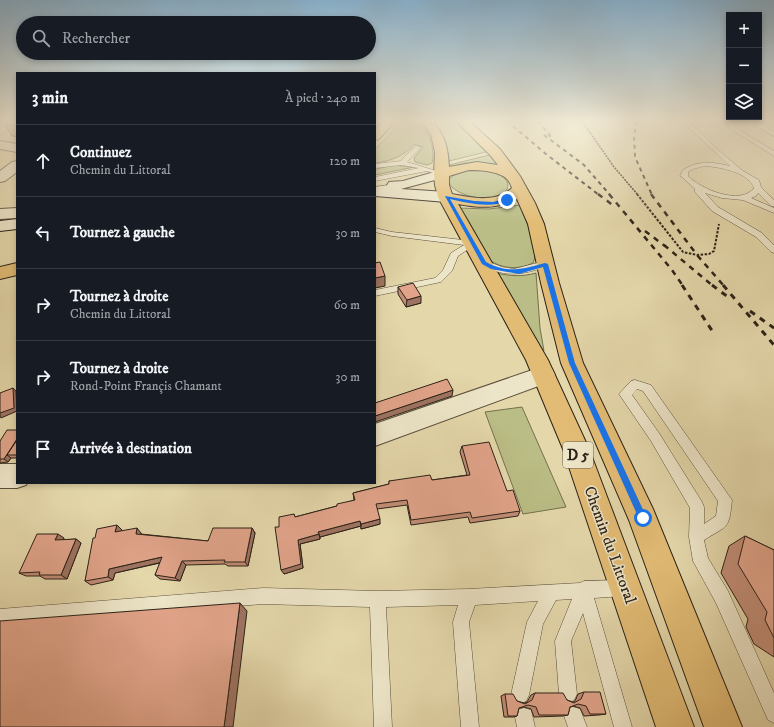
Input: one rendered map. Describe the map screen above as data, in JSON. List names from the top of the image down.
{
  "streets": {
    "main road": ["D 5", "Chemin du Littoral"]
  },
  "page": {
    "map_buttons": ["+", "−"],
    "search": "Rechercher",
    "heading": ["3 min", "À pied · 240 m"],
    "list": [
      ["Continuez", "Chemin du Littoral", "120 m"],
      ["Tournez à gauche", "30 m"],
      ["Tournez à droite", "Chemin du Littoral", "60 m"],
      ["Tournez à droite", "Rond-Point Françis Chamant", "30 m"],
      "Arrivée à destination"
    ]
  }
}
